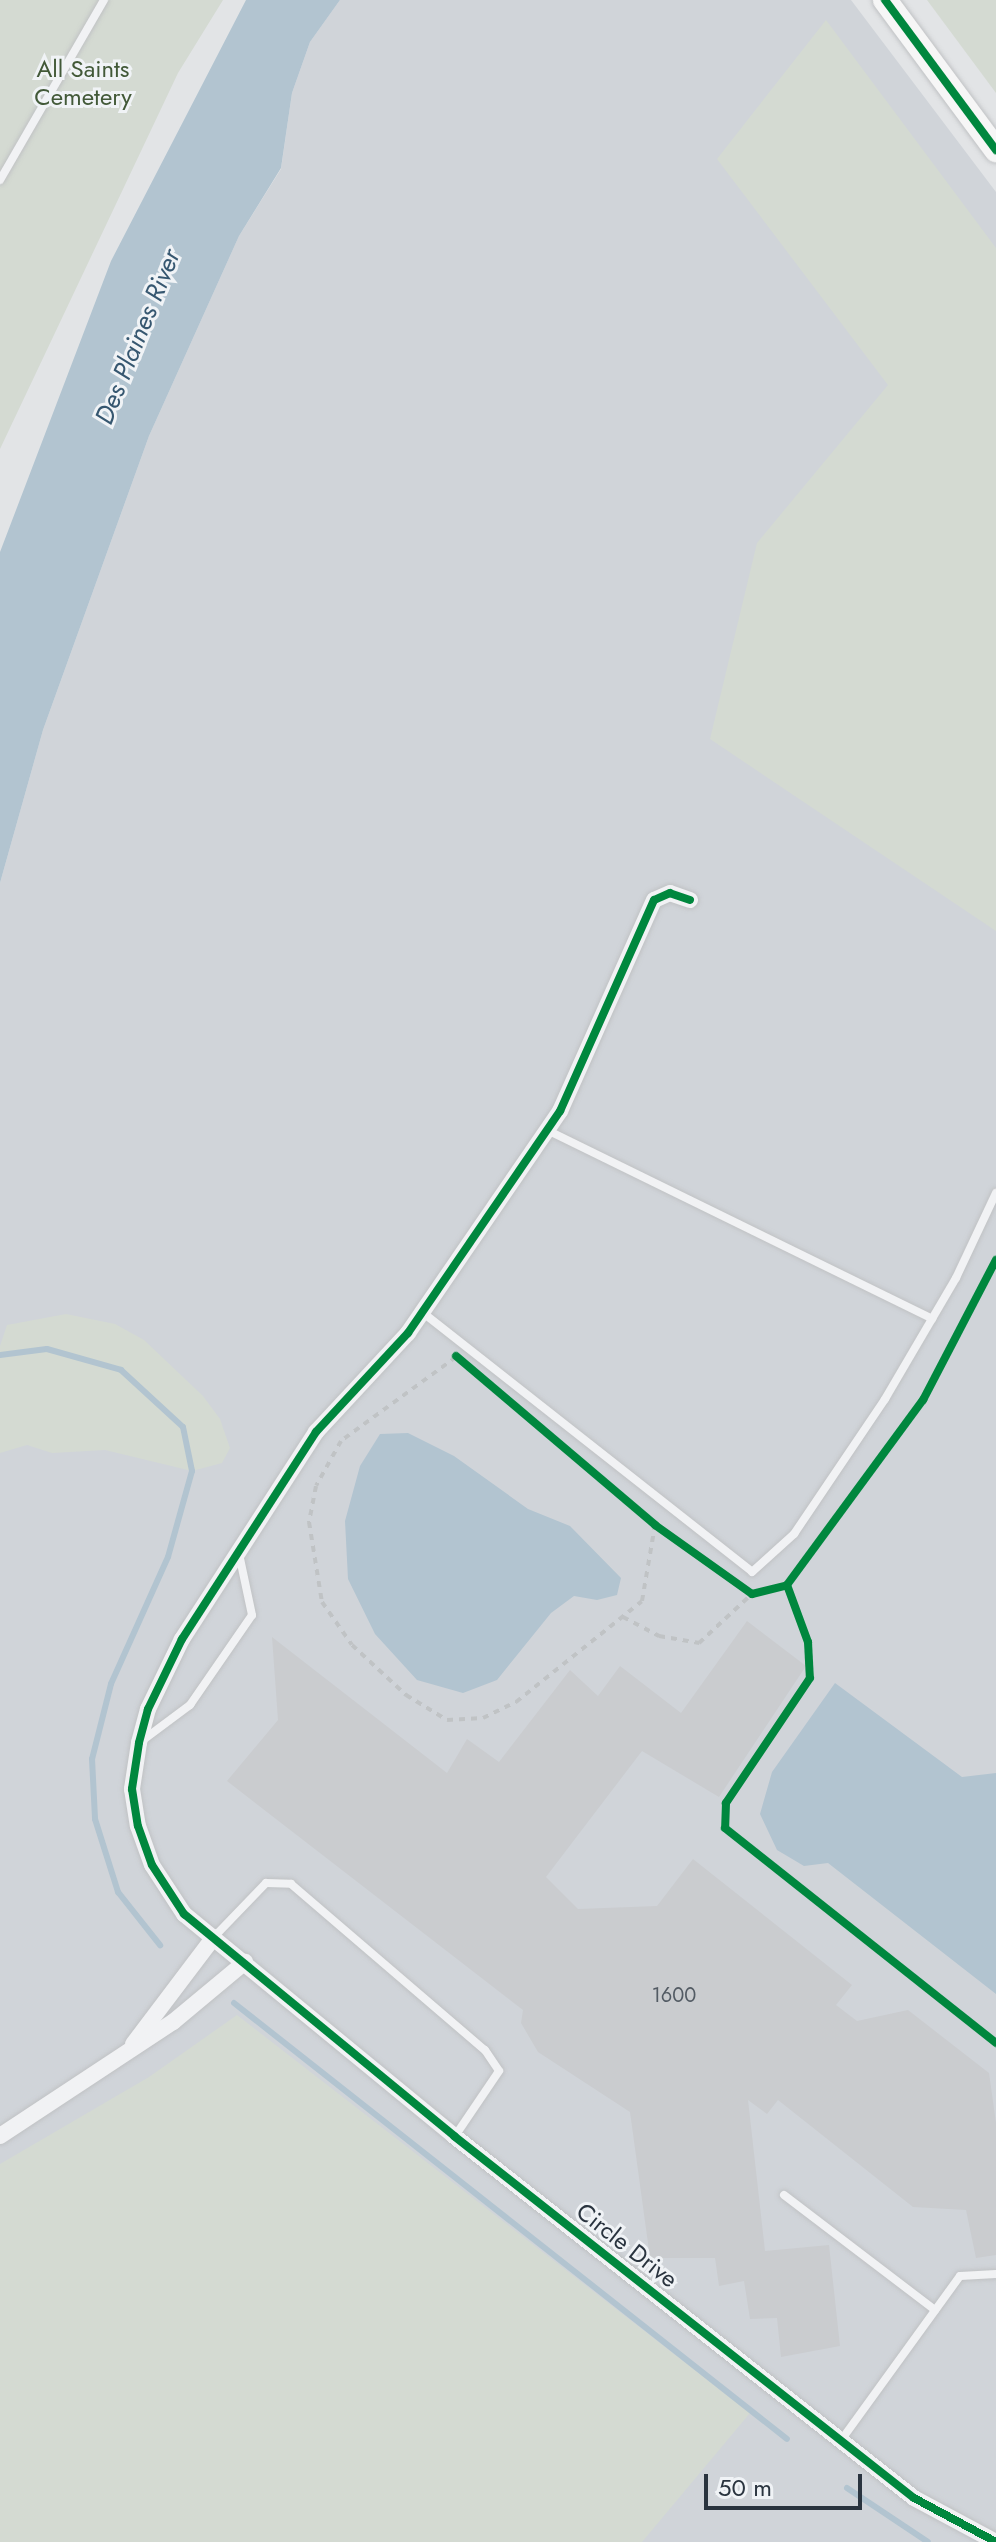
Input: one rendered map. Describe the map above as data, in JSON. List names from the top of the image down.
{
  "streets": {
    "street": ["Circle Drive"]
  },
  "water": ["Des Plaines River"],
  "parks": ["All Saints Cemetery"],
  "house_numbers": ["1600"],
  "scale_bar": "50 m"
}
